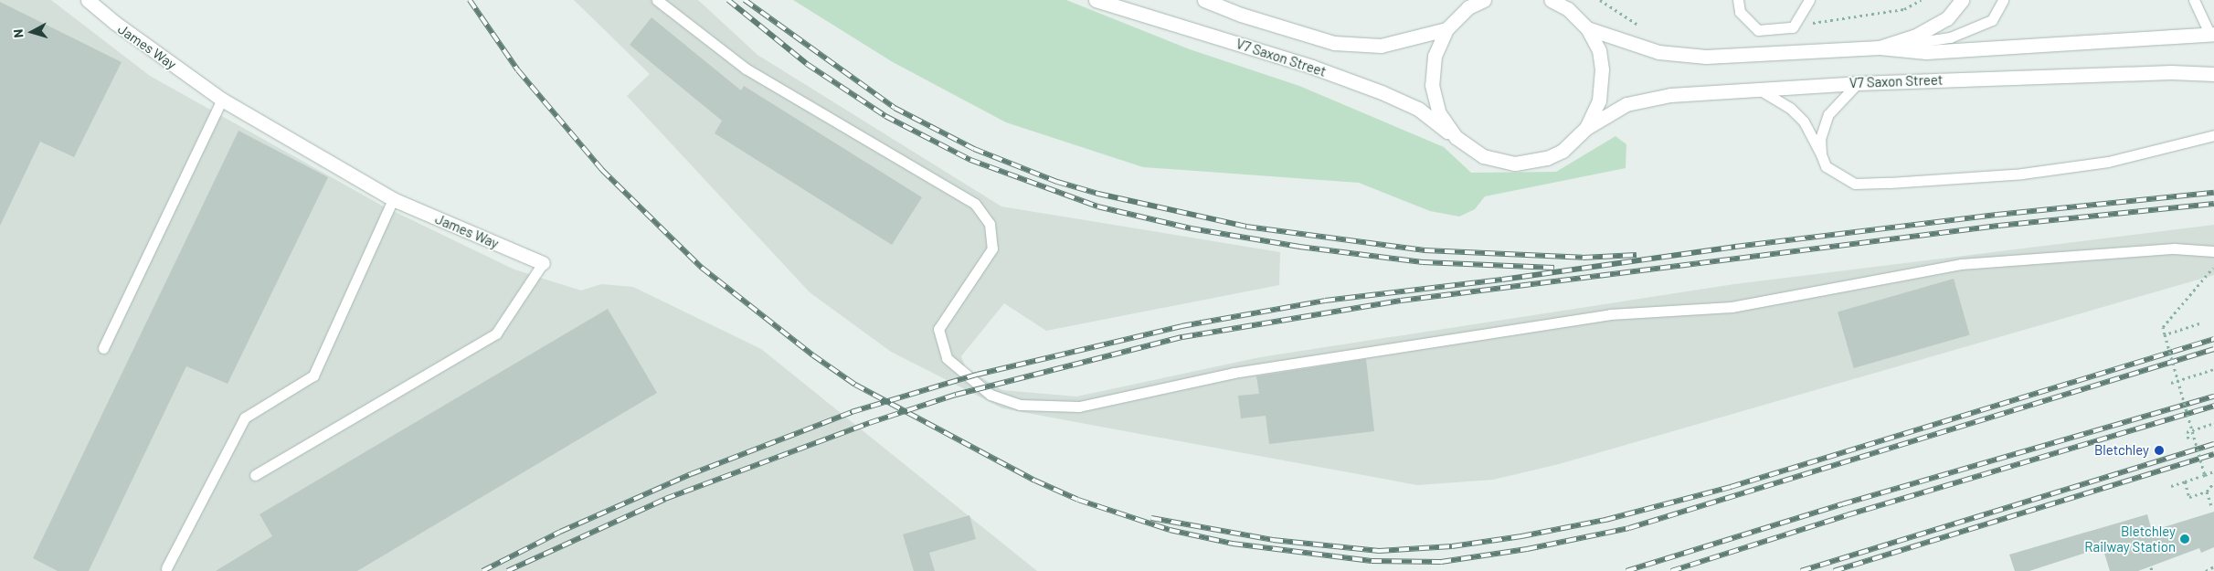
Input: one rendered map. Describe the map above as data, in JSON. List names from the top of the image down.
{
  "streets": {
    "main road": ["James Way", "V7 Saxon Street"]
  },
  "places": ["Bletchley", "Bletchley Railway Station"],
  "north": "left"
}
